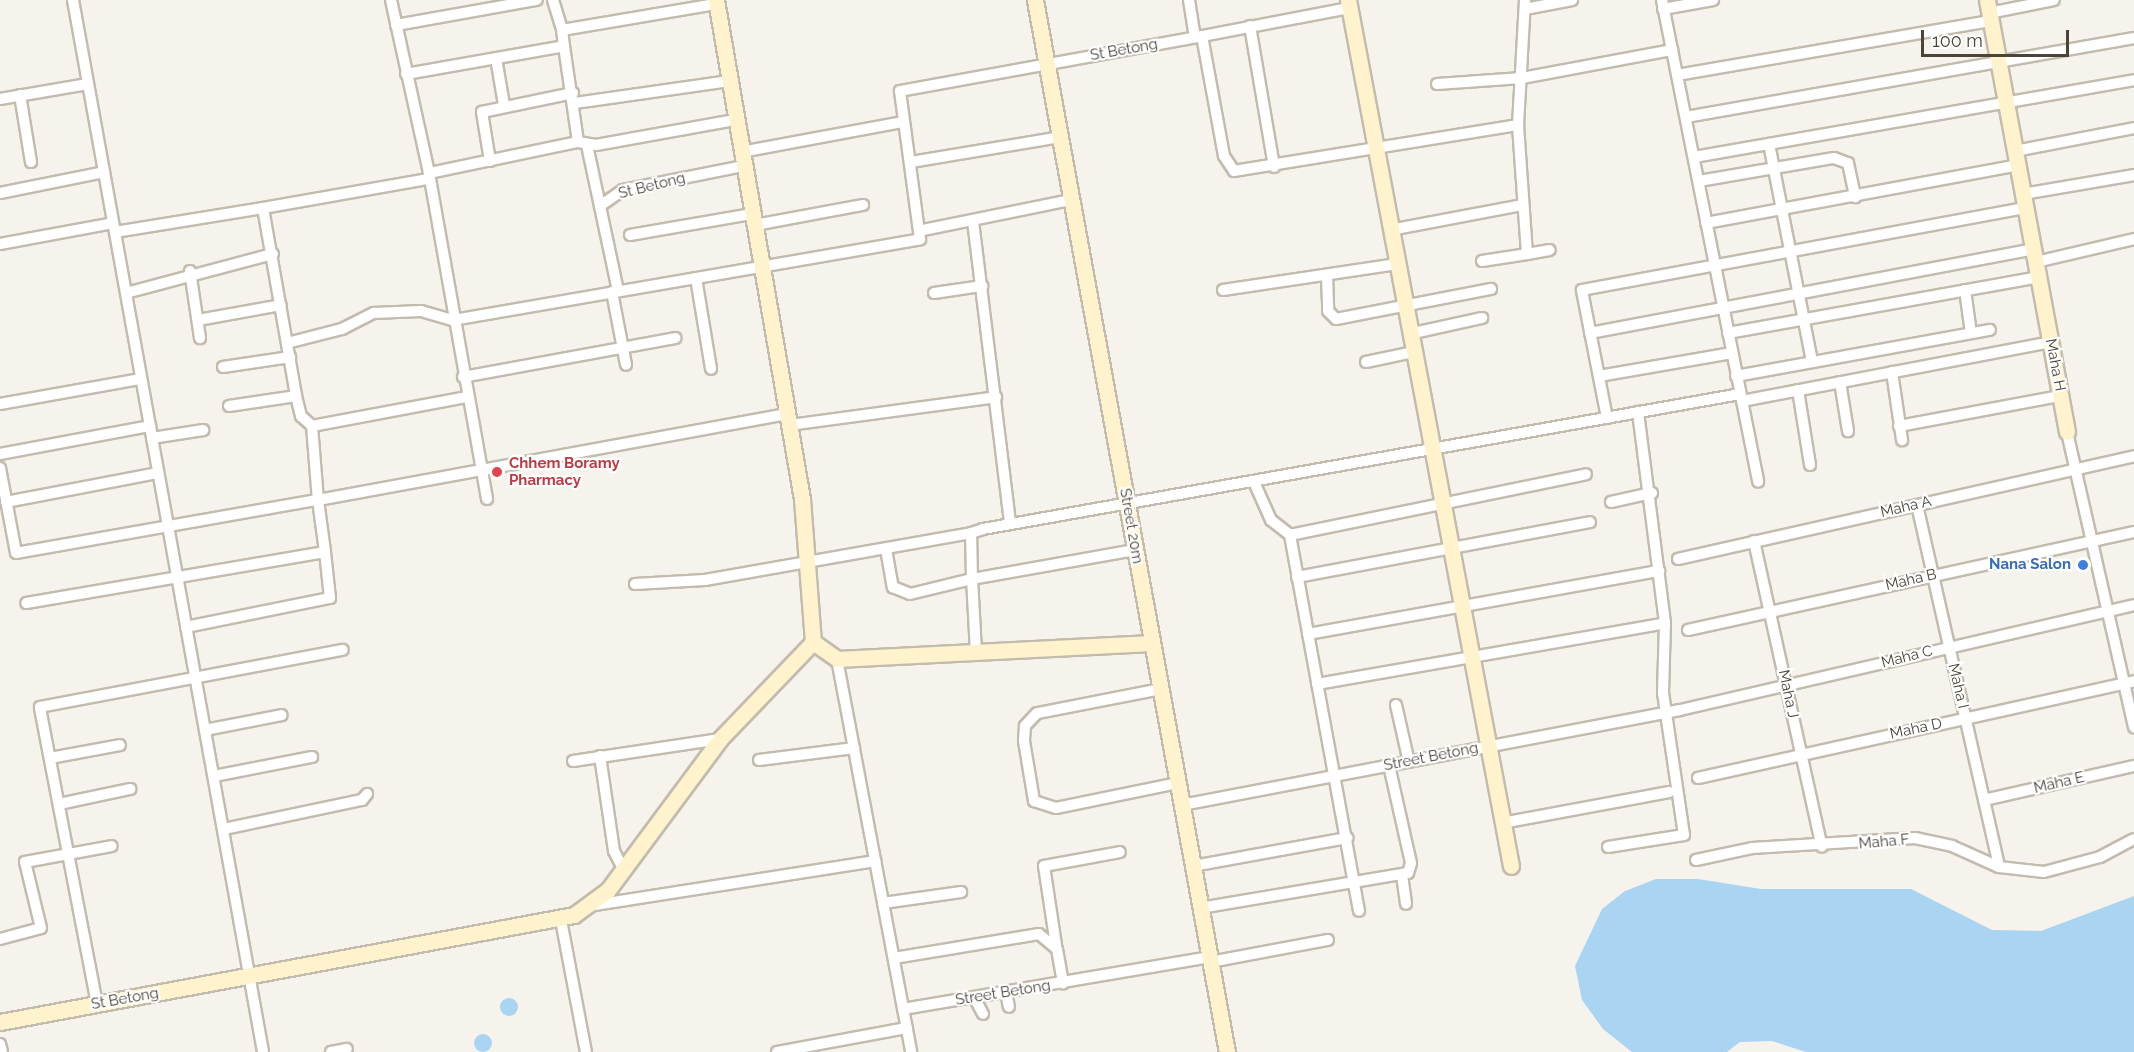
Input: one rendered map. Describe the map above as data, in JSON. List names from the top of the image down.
{
  "streets": {
    "street": [
      "St Betong",
      "Maha H",
      "Maha A",
      "Street 20m",
      "Maha B",
      "Maha C",
      "Maha I",
      "Maha J",
      "Maha D",
      "Street Betong",
      "Maha E",
      "Maha F"
    ]
  },
  "crossings": [
    ["St Betong", "Street 20m"],
    ["Maha H", "Maha A"],
    ["Maha H", "Maha B"],
    ["Maha H", "Maha C"],
    ["Maha H", "Maha D"],
    ["Maha A", "Maha I"],
    ["Maha A", "Maha J"],
    ["Street 20m", "Street Betong"],
    ["Maha B", "Maha I"],
    ["Maha B", "Maha J"],
    ["Maha C", "Maha I"],
    ["Maha C", "Maha J"],
    ["Maha C", "Street Betong"],
    ["Maha I", "Maha D"],
    ["Maha I", "Maha E"],
    ["Maha I", "Maha F"],
    ["Maha J", "Maha D"],
    ["Maha J", "Maha F"]
  ],
  "places": ["Chhem Boramy Pharmacy", "Nana Salon"],
  "scale_bar": "100 m"
}
